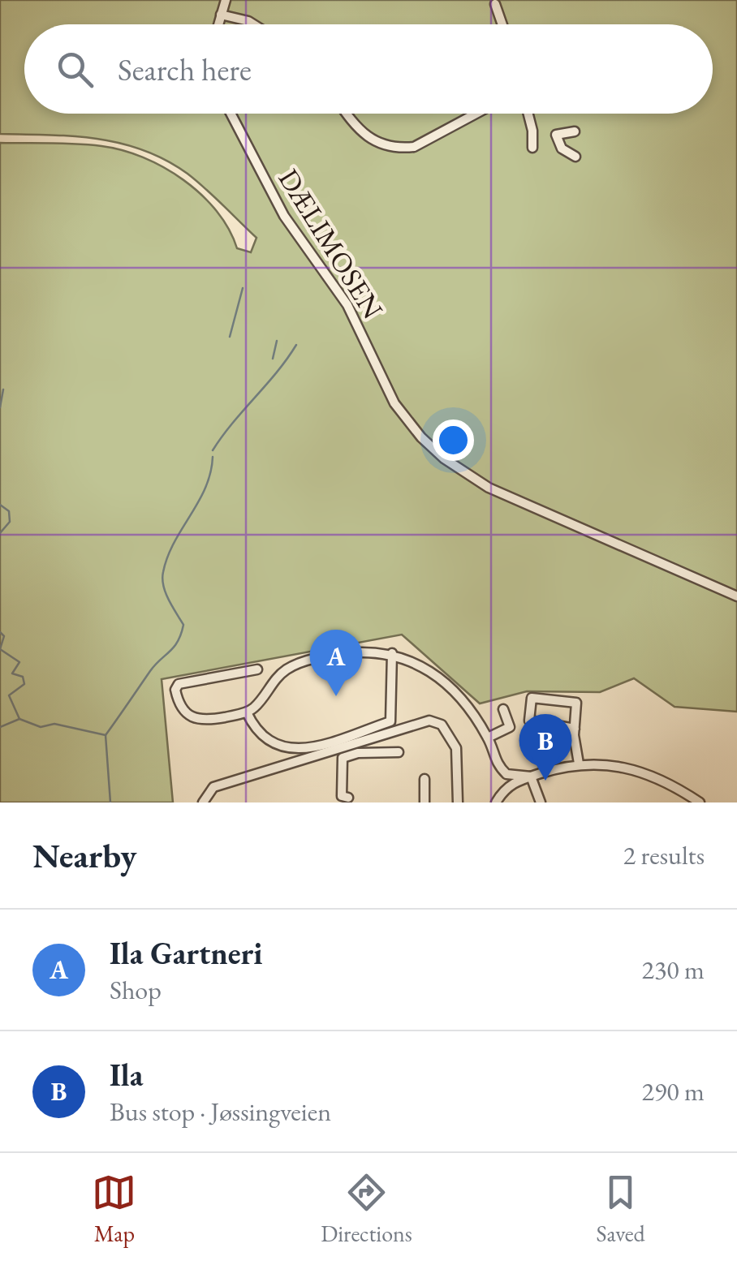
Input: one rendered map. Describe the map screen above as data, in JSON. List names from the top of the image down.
{
  "streets": {
    "street": ["DÆLIMOSEN"]
  },
  "page": {
    "search": "Search here",
    "pins": ["A", "B"],
    "heading": ["Nearby", "2 results"],
    "list": [
      {
        "mark": "A",
        "name": "Ila Gartneri",
        "note": "Shop",
        "value": "230 m"
      },
      {
        "mark": "B",
        "name": "Ila",
        "note": "Bus stop · Jøssingveien",
        "value": "290 m"
      }
    ],
    "nav": ["Map", "Directions", "Saved"]
  }
}
